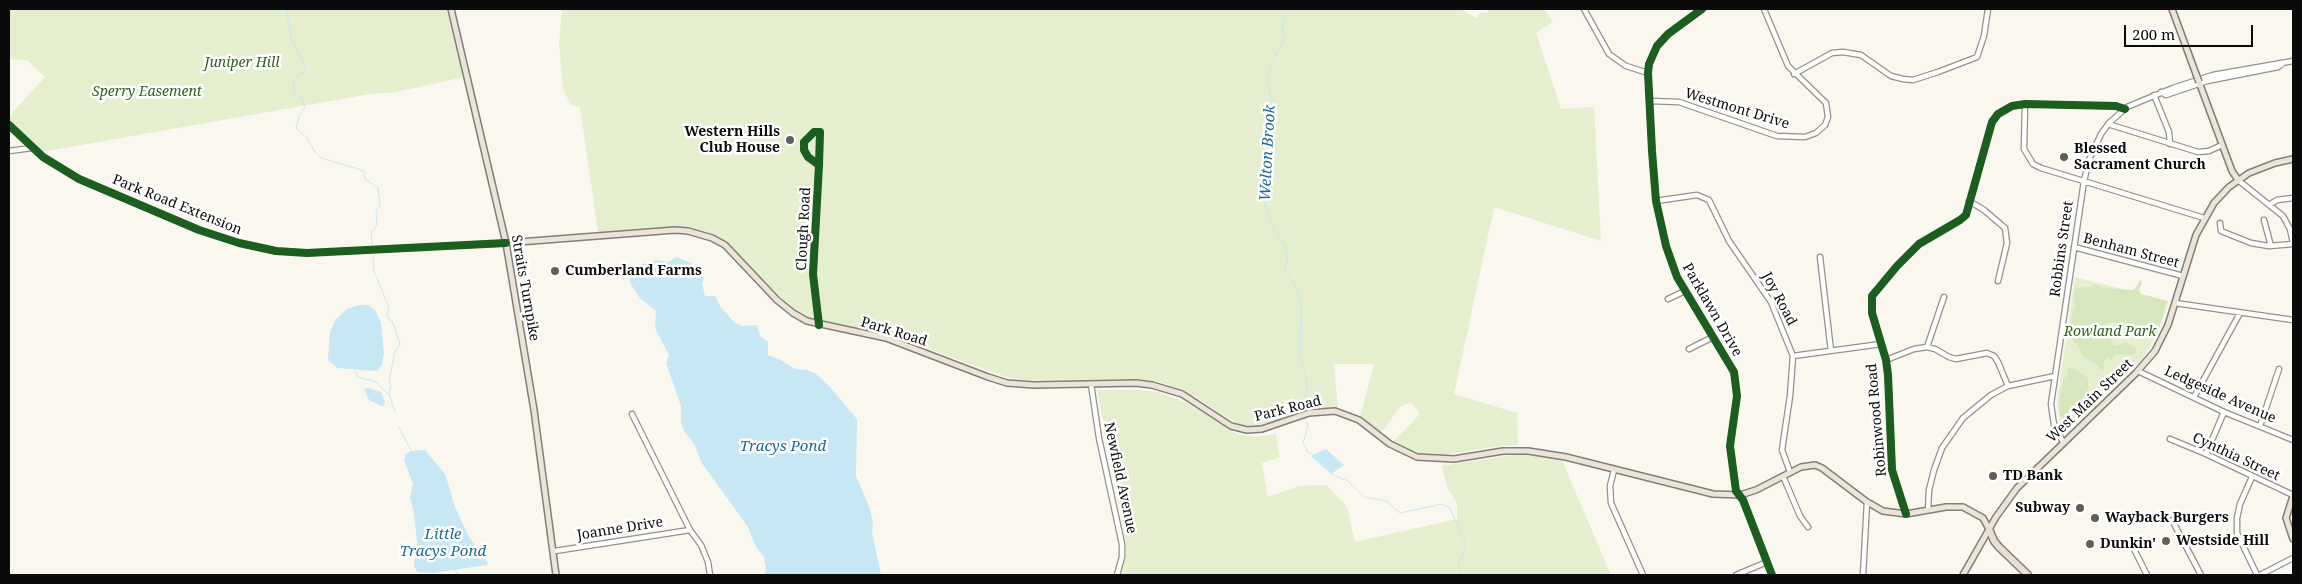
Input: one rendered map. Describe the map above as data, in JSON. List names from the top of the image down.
{
  "streets": {
    "main road": ["Straits Turnpike", "Park Road", "West Main Street"],
    "street": [
      "Westmont Drive",
      "Park Road Extension",
      "Clough Road",
      "Robbins Street",
      "Benham Street",
      "Joy Road",
      "Parklawn Drive",
      "Ledgeside Avenue",
      "Robinwood Road",
      "Cynthia Street",
      "Newfield Avenue",
      "Joanne Drive"
    ]
  },
  "crossings": [
    ["Westmont Drive", "Parklawn Drive"],
    ["Park Road Extension", "Straits Turnpike"],
    ["Park Road Extension", "Park Road"],
    ["Clough Road", "Park Road"],
    ["Robbins Street", "Benham Street"],
    ["Robbins Street", "West Main Street"],
    ["Robbins Street", "Robinwood Road"],
    ["Benham Street", "West Main Street"],
    ["Straits Turnpike", "Park Road"],
    ["Straits Turnpike", "Joanne Drive"],
    ["Joy Road", "Parklawn Drive"],
    ["Joy Road", "Park Road"],
    ["Parklawn Drive", "Park Road"],
    ["Park Road", "West Main Street"],
    ["Park Road", "Robinwood Road"],
    ["Park Road", "Newfield Avenue"],
    ["Ledgeside Avenue", "West Main Street"]
  ],
  "water": ["Welton Brook", "Tracys Pond", "Little Tracys Pond"],
  "parks": ["Juniper Hill", "Sperry Easement", "Rowland Park"],
  "places": [
    "Western Hills Club House",
    "Blessed Sacrament Church",
    "Cumberland Farms",
    "TD Bank",
    "Subway",
    "Wayback Burgers",
    "Westside Hill",
    "Dunkin'"
  ],
  "scale_bar": "200 m"
}
